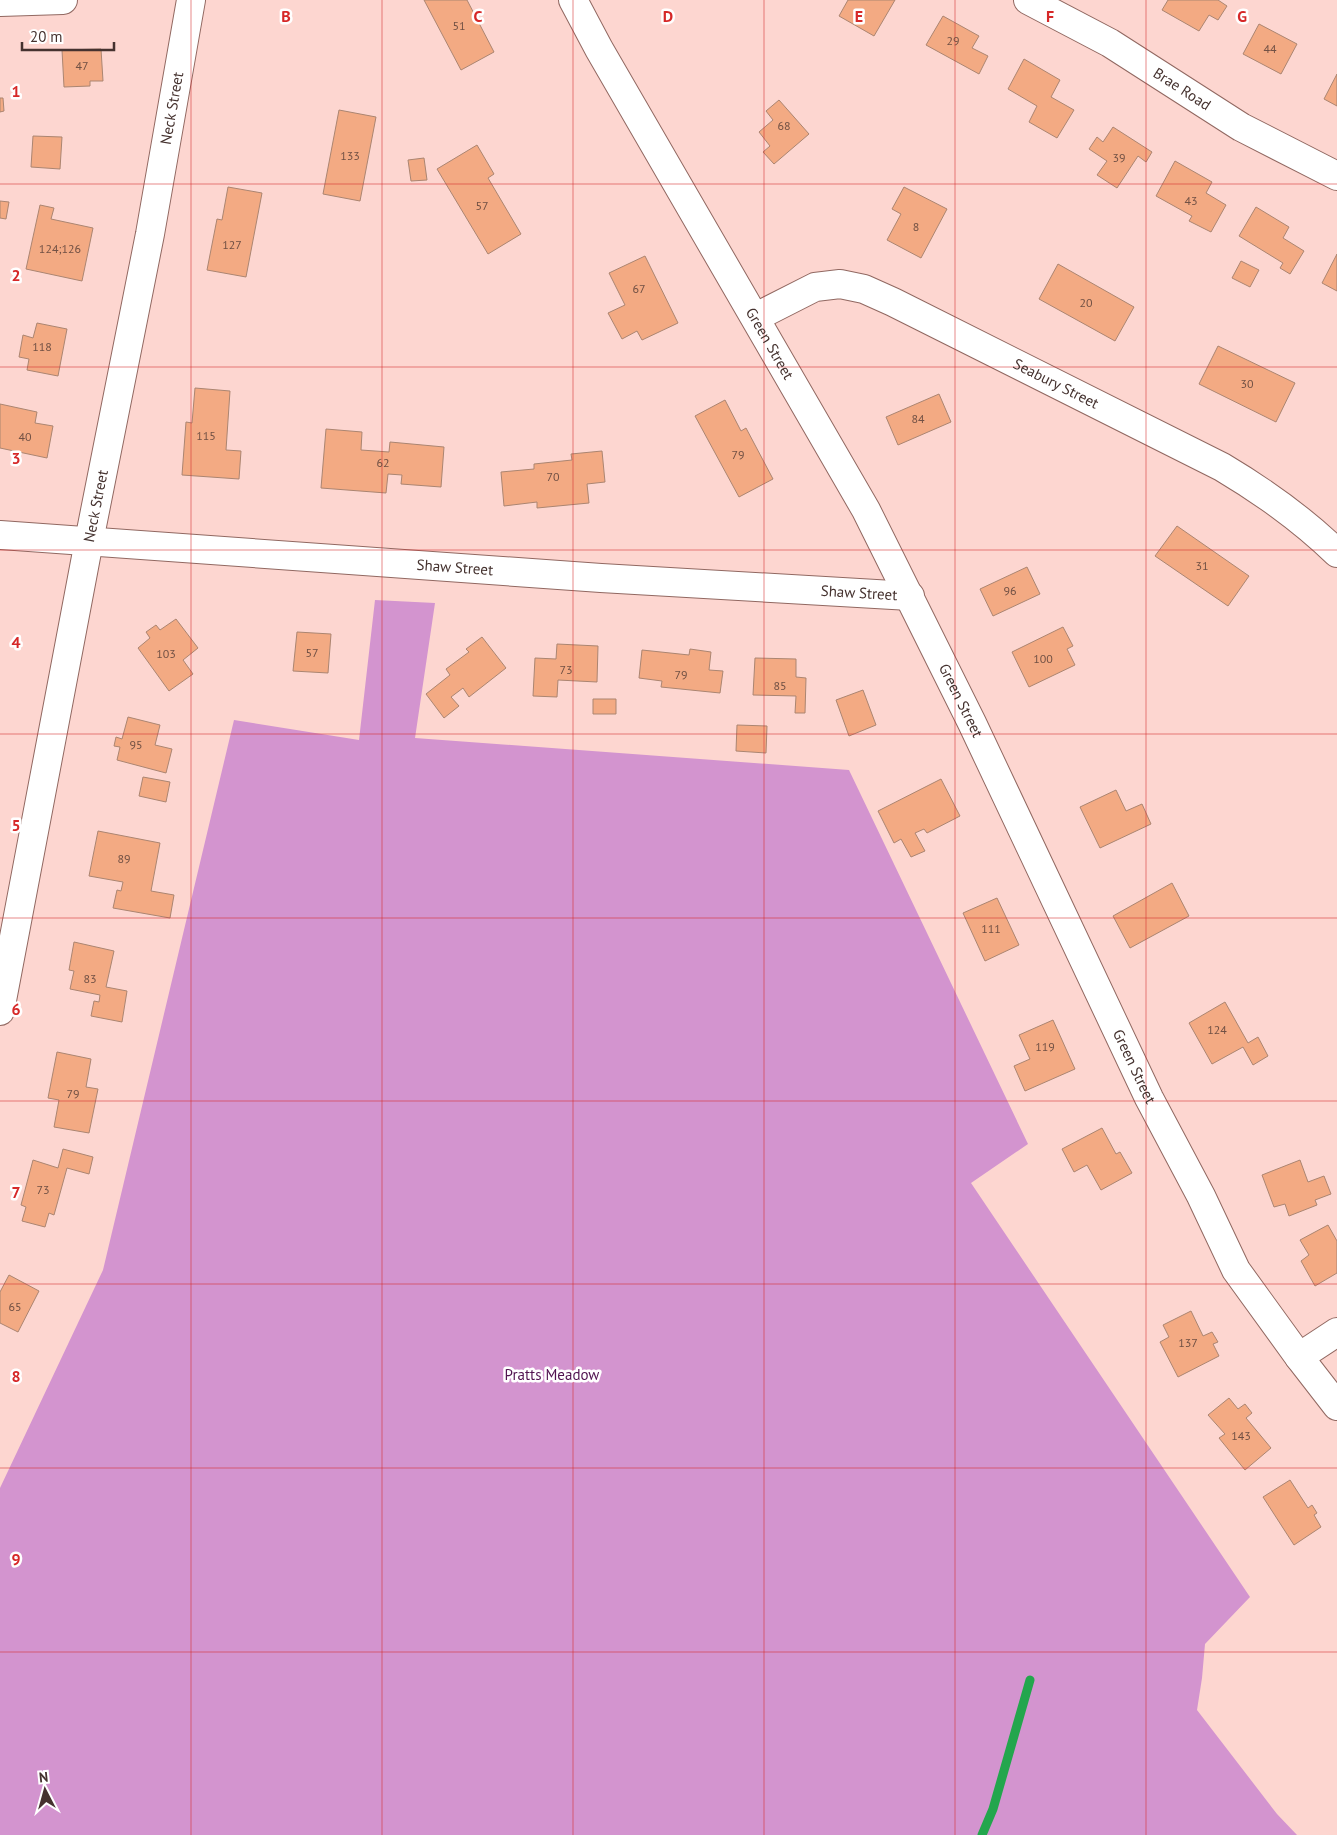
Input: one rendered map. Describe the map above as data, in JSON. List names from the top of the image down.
{
  "streets": {
    "street": [
      "Brae Road",
      "Neck Street",
      "Green Street",
      "Seabury Street",
      "Shaw Street"
    ]
  },
  "crossings": [
    ["Neck Street", "Shaw Street"],
    ["Green Street", "Seabury Street"],
    ["Green Street", "Shaw Street"]
  ],
  "parks": ["Pratts Meadow"],
  "house_numbers": [
    "51",
    "29",
    "44",
    "47",
    "68",
    "133",
    "39",
    "43",
    "57",
    "8",
    "127",
    "124;126",
    "67",
    "20",
    "118",
    "30",
    "84",
    "115",
    "40",
    "79",
    "62",
    "70",
    "31",
    "96",
    "57",
    "103",
    "100",
    "73",
    "79",
    "85",
    "95",
    "89",
    "111",
    "83",
    "124",
    "119",
    "79",
    "73",
    "65",
    "137",
    "143"
  ],
  "scale_bar": "20 m",
  "north": "top",
  "grid": {
    "columns": [
      "B",
      "C",
      "D",
      "E",
      "F",
      "G"
    ],
    "rows": [
      "1",
      "2",
      "3",
      "4",
      "5",
      "6",
      "7",
      "8",
      "9"
    ]
  }
}
